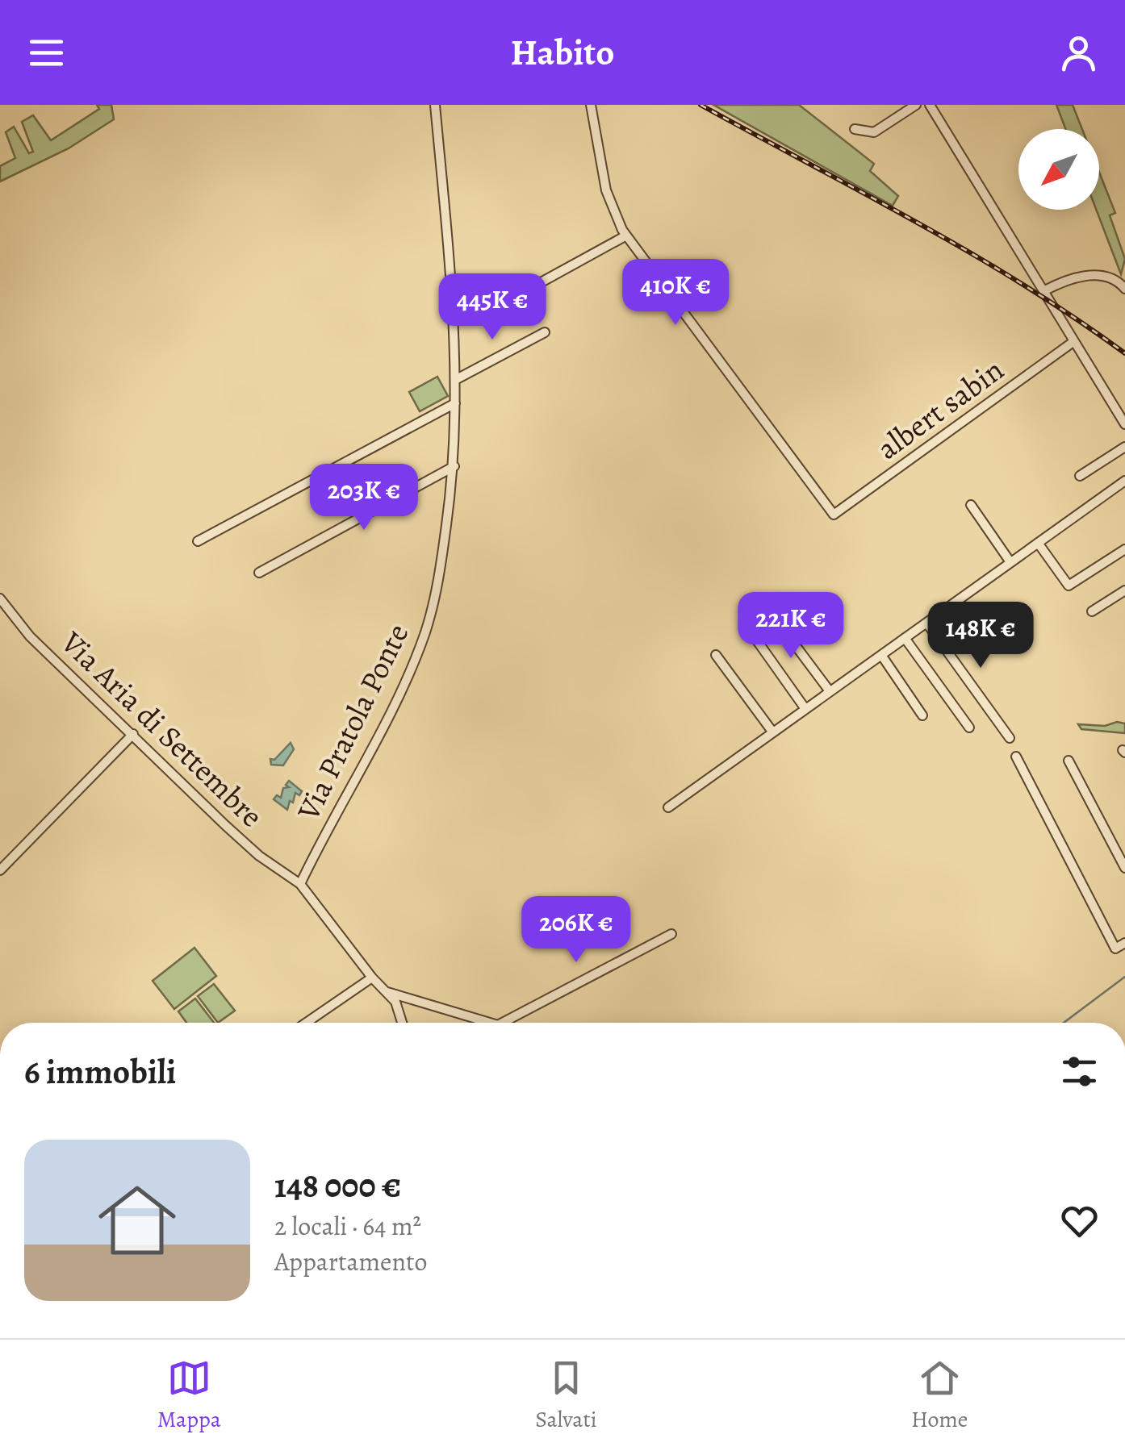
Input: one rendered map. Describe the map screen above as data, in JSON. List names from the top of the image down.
{
  "streets": {
    "street": ["albert sabin", "Via Pratola Ponte", "Via Aria di Settembre"]
  },
  "crossings": [
    ["Via Pratola Ponte", "Via Aria di Settembre"]
  ],
  "north": "bottom left",
  "page": {
    "header": "Habito",
    "price": [
      "410K €",
      "445K €",
      "203K €",
      "221K €",
      "148K €",
      "206K €"
    ],
    "heading": "6 immobili",
    "list": [
      {
        "name": "148 000 €",
        "note": "2 locali · 64 m² · Appartamento"
      }
    ],
    "tabs": ["Mappa", "Salvati", "Home"]
  }
}
